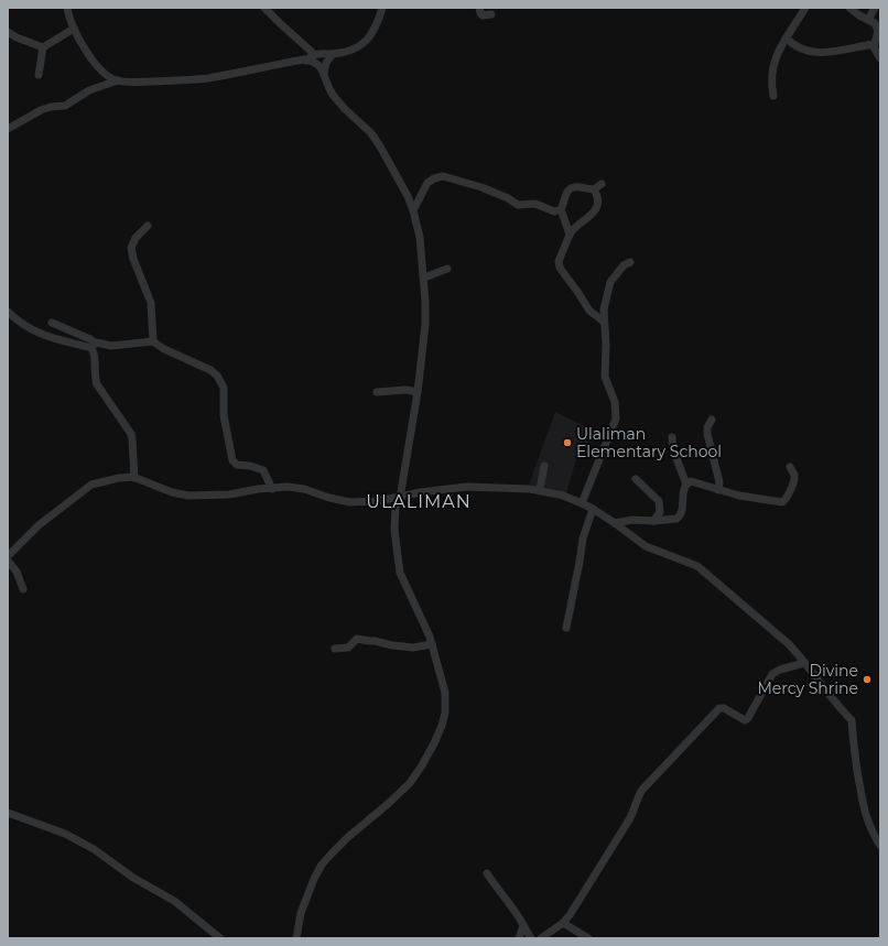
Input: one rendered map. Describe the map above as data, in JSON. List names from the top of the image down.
{
  "districts": ["ULALIMAN"],
  "places": ["Ulaliman Elementary School", "Divine Mercy Shrine"]
}
